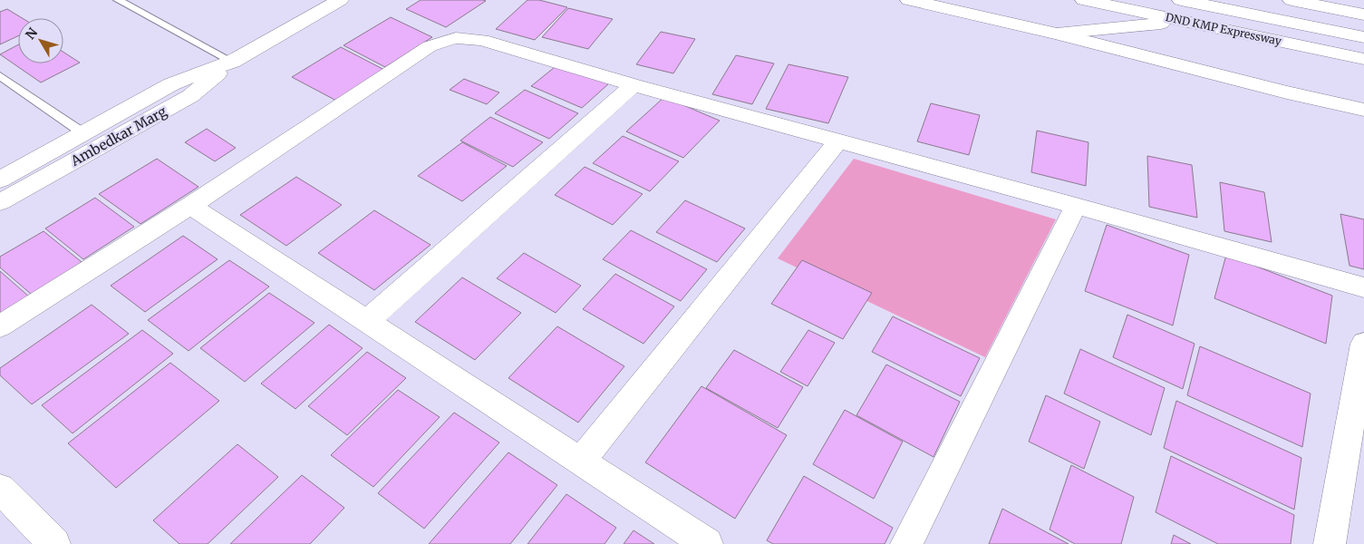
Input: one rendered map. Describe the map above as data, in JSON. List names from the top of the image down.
{
  "streets": {
    "main road": ["DND KMP Expressway", "Ambedkar Marg"]
  },
  "north": "top left"
}
